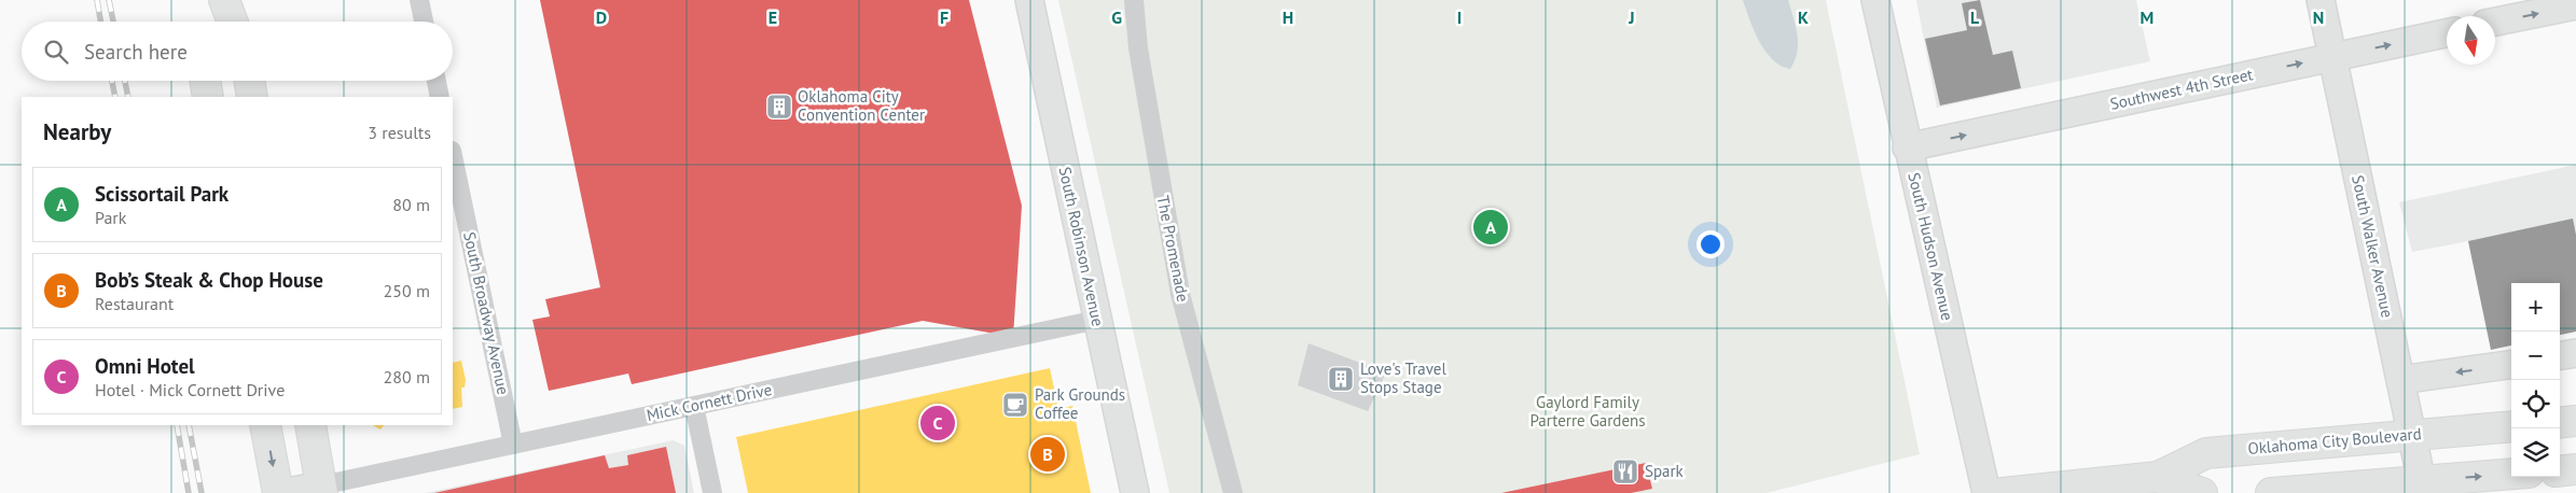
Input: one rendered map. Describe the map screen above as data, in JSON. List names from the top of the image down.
{
  "streets": {
    "main road": [
      "Southwest 4th Street",
      "South Robinson Avenue",
      "South Hudson Avenue",
      "South Walker Avenue",
      "Oklahoma City Boulevard"
    ],
    "street": ["The Promenade", "South Broadway Avenue", "Mick Cornett Drive"]
  },
  "crossings": [
    ["Southwest 4th Street", "South Hudson Avenue"],
    ["Southwest 4th Street", "South Walker Avenue"],
    ["South Robinson Avenue", "Mick Cornett Drive"],
    ["South Walker Avenue", "Oklahoma City Boulevard"],
    ["South Broadway Avenue", "Mick Cornett Drive"]
  ],
  "one_way": ["Southwest 4th Street"],
  "parks": ["Gaylord Family Parterre Gardens"],
  "places": {
    "building": ["Oklahoma City Convention Center", "Love's Travel Stops Stage"],
    "cafe": ["Park Grounds Coffee"],
    "restaurant": ["Spark"]
  },
  "north": "bottom",
  "page": {
    "search": "Search here",
    "heading": ["Nearby", "3 results"],
    "list": [
      {
        "mark": "A",
        "name": "Scissortail Park",
        "note": "Park",
        "value": "80 m"
      },
      {
        "mark": "B",
        "name": "Bob’s Steak & Chop House",
        "note": "Restaurant",
        "value": "250 m"
      },
      {
        "mark": "C",
        "name": "Omni Hotel",
        "note": "Hotel · Mick Cornett Drive",
        "value": "280 m"
      }
    ],
    "pins": ["A", "C", "B"],
    "map_buttons": ["+", "−"]
  },
  "grid": {
    "columns": [
      "D",
      "E",
      "F",
      "G",
      "H",
      "I",
      "J",
      "K",
      "L",
      "M",
      "N"
    ]
  }
}
